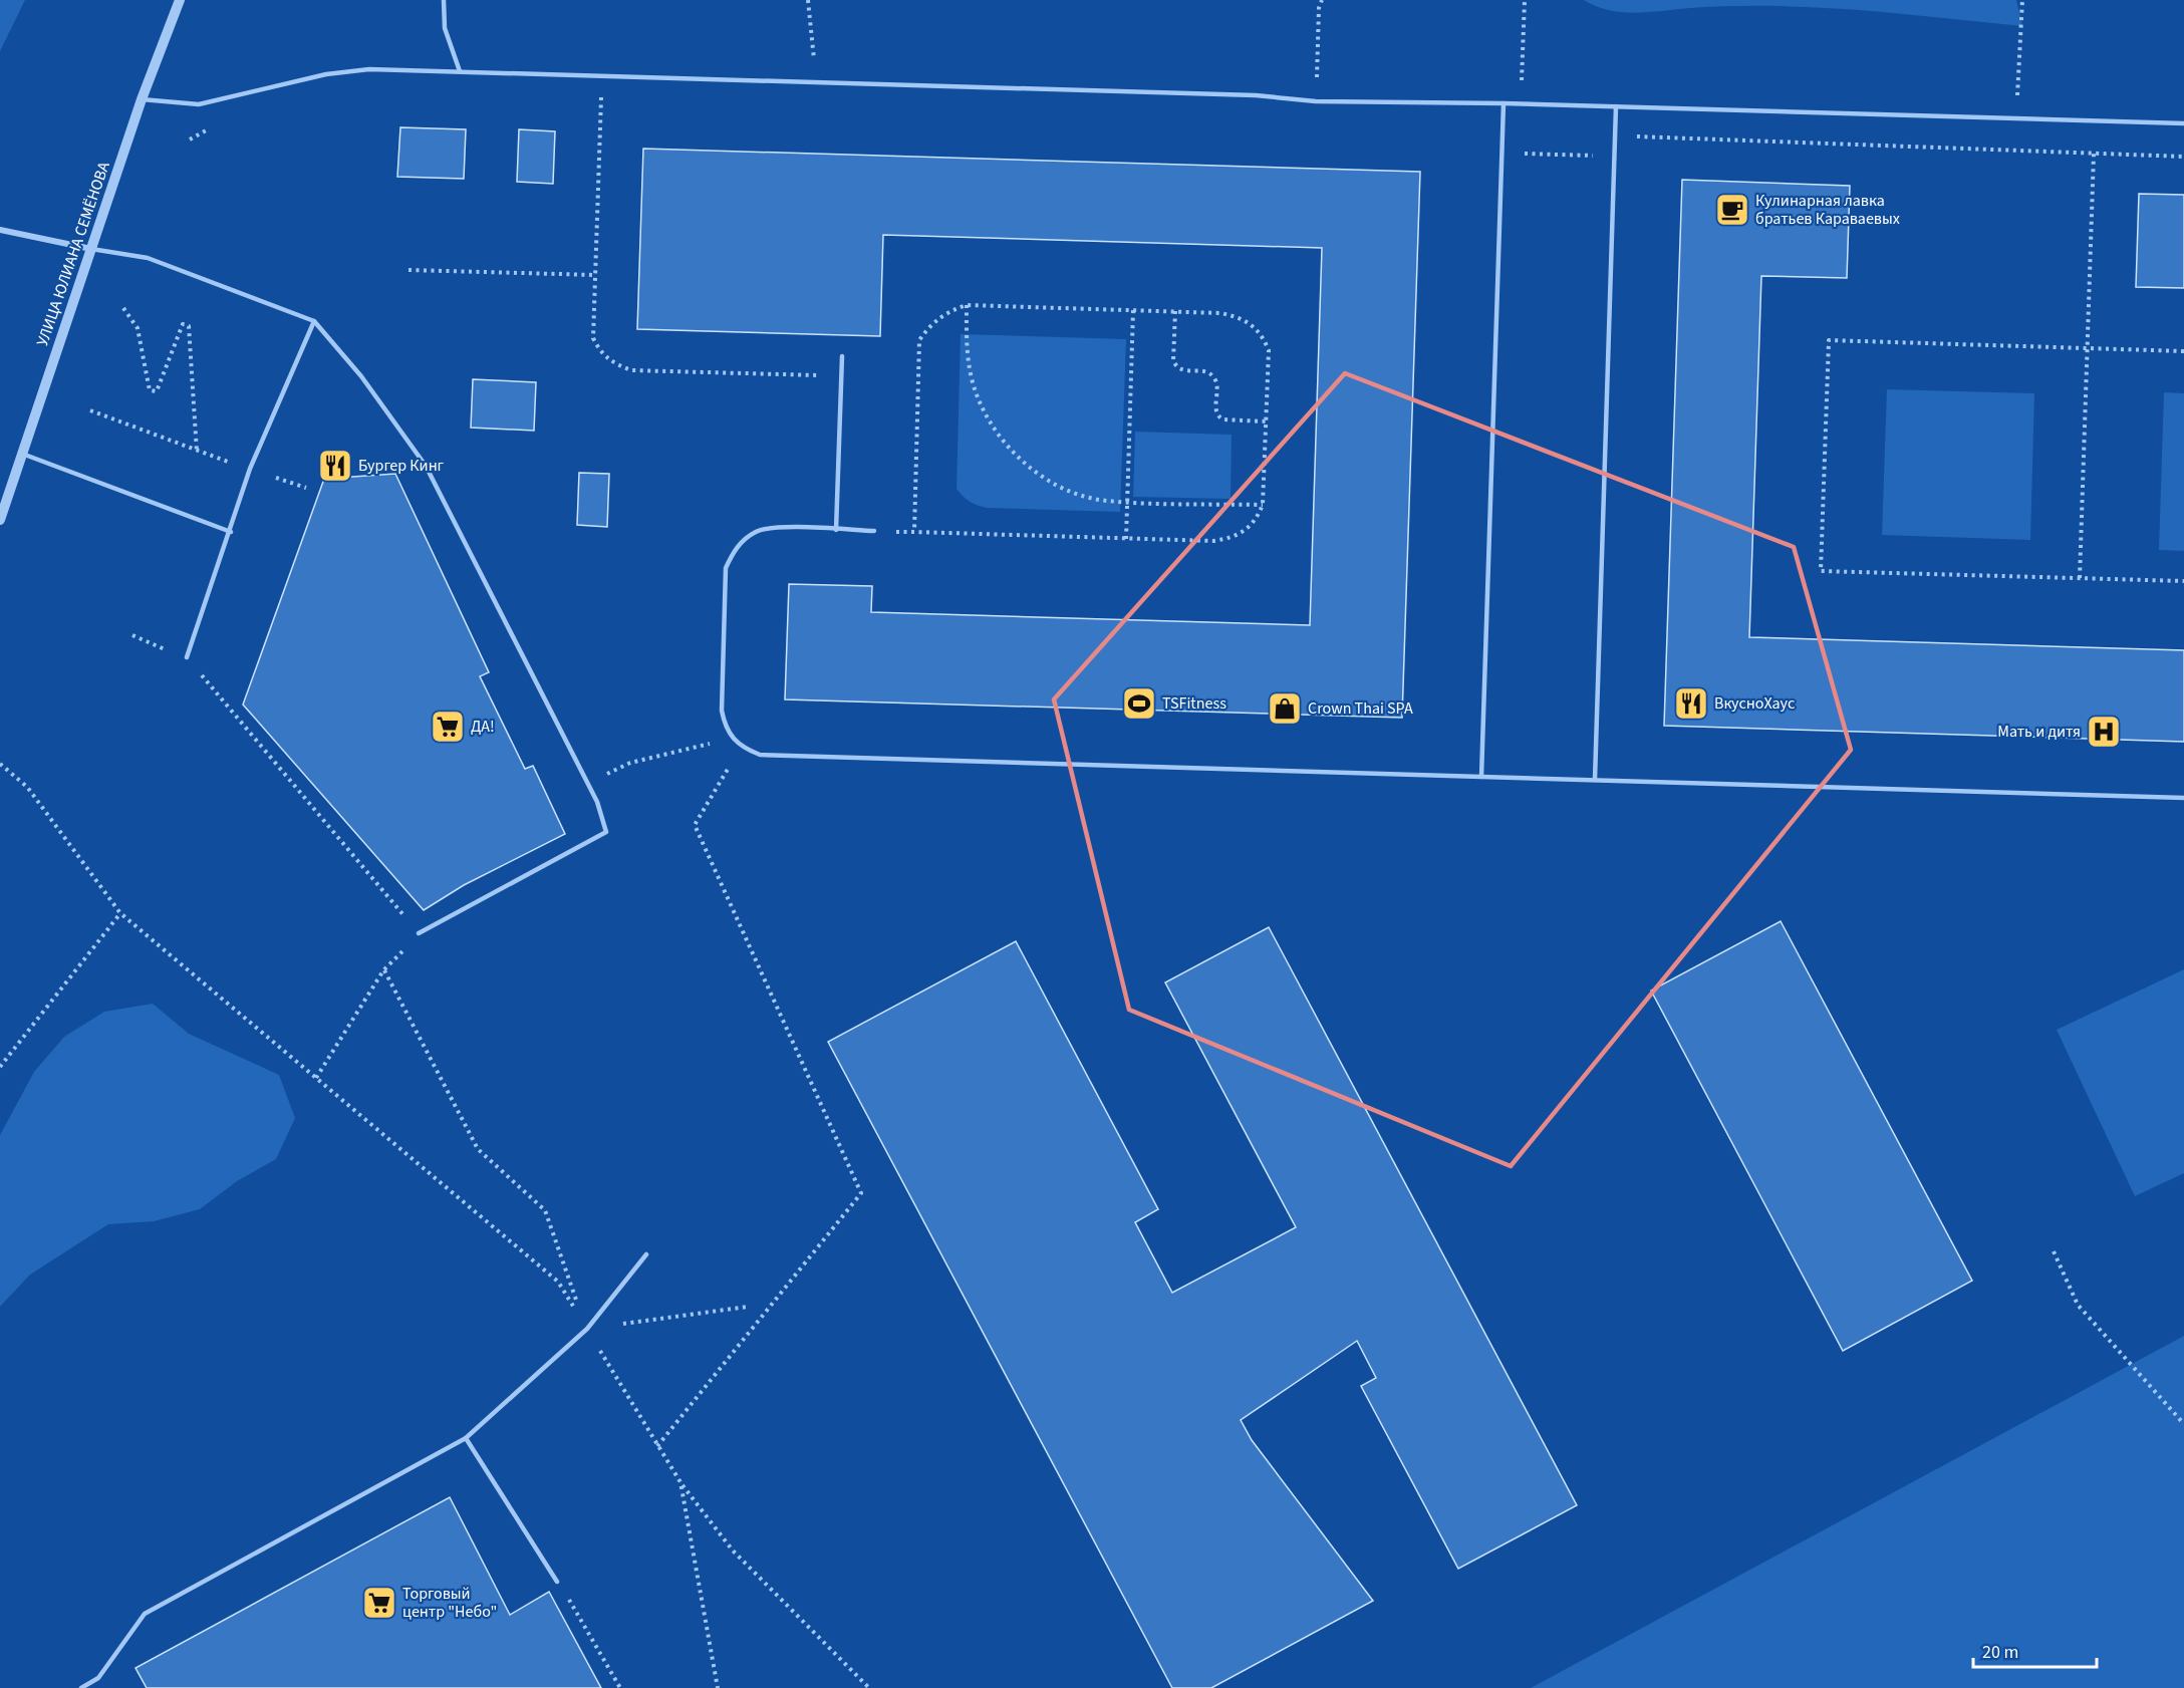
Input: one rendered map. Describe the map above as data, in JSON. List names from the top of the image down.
{
  "streets": {
    "street": ["УЛИЦА ЮЛИАНА СЕМЁНОВА"]
  },
  "places": {
    "cafe": ["Кулинарная лавка братьев Караваевых"],
    "restaurant": ["Бургер Кинг", "ВкусноХаус"],
    "sports": ["TSFitness"],
    "shop": ["Crown Thai SPA"],
    "supermarket": ["ДА!", "Торговый центр \"Небо\""],
    "hospital": ["Мать и дитя"]
  },
  "scale_bar": "20 m"
}
